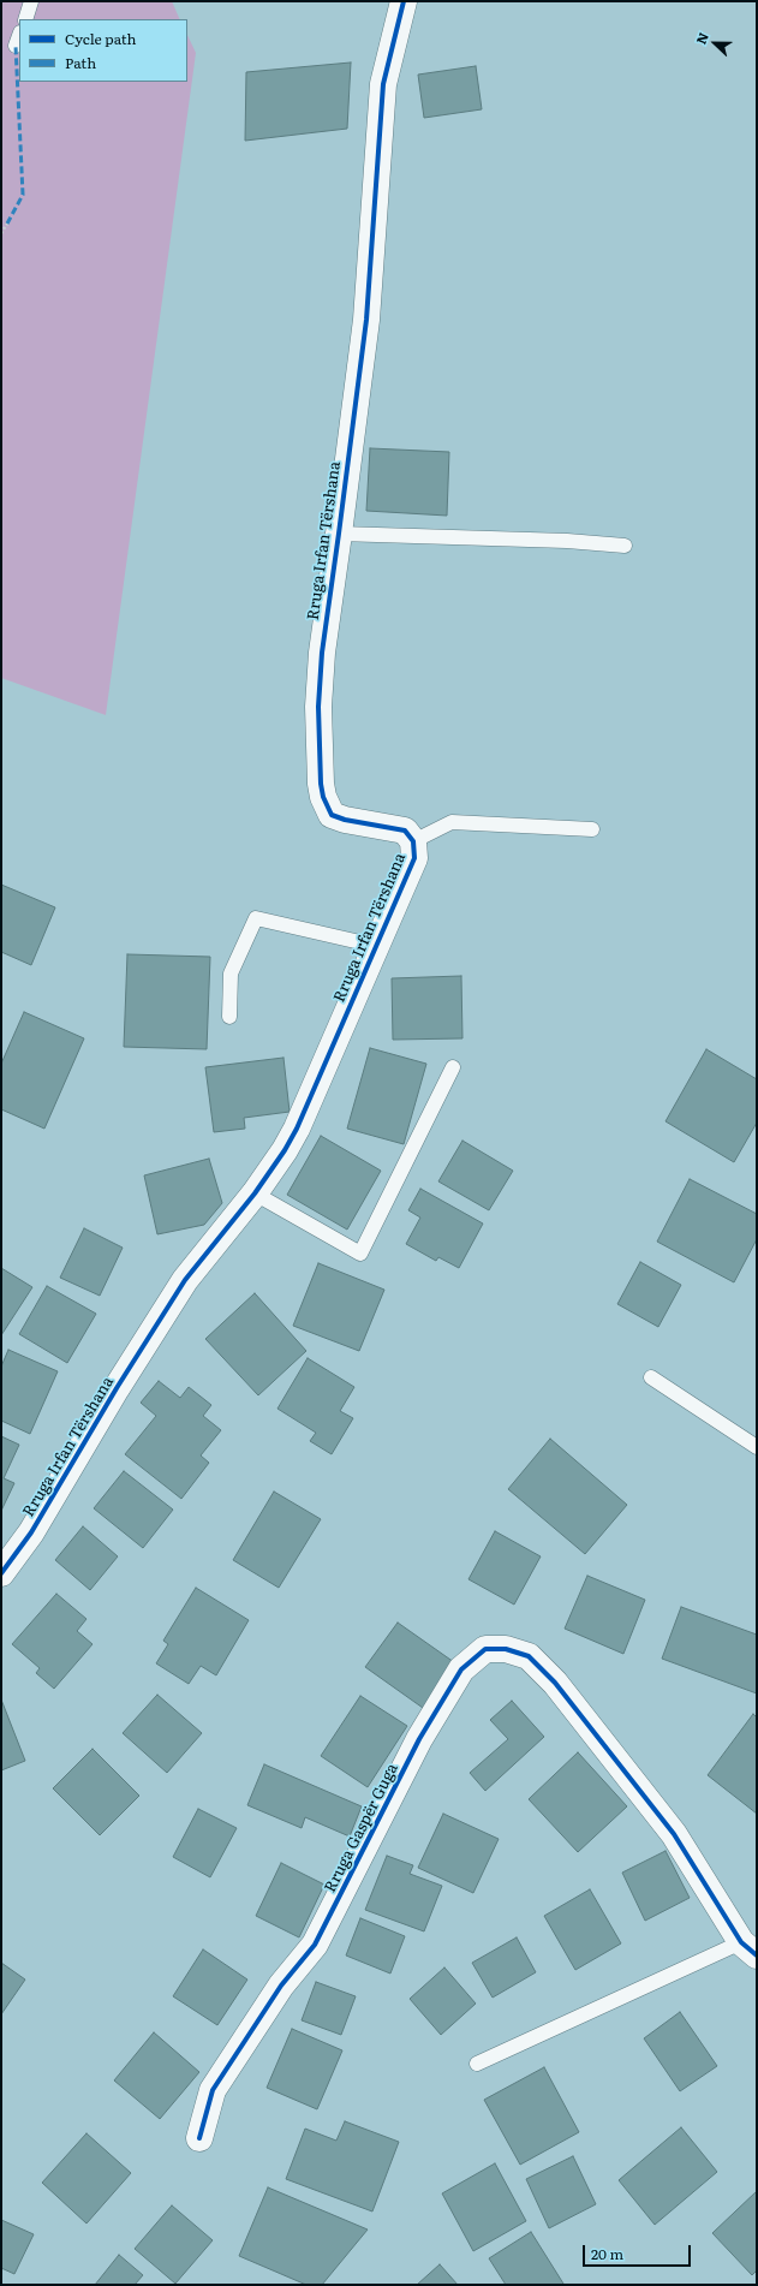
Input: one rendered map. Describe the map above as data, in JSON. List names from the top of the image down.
{
  "streets": {
    "street": ["Rruga Irfan Tërshana", "Rruga Gaspër Guga"]
  },
  "legend": ["Cycle path", "Path"],
  "scale_bar": "20 m",
  "north": "left"
}
